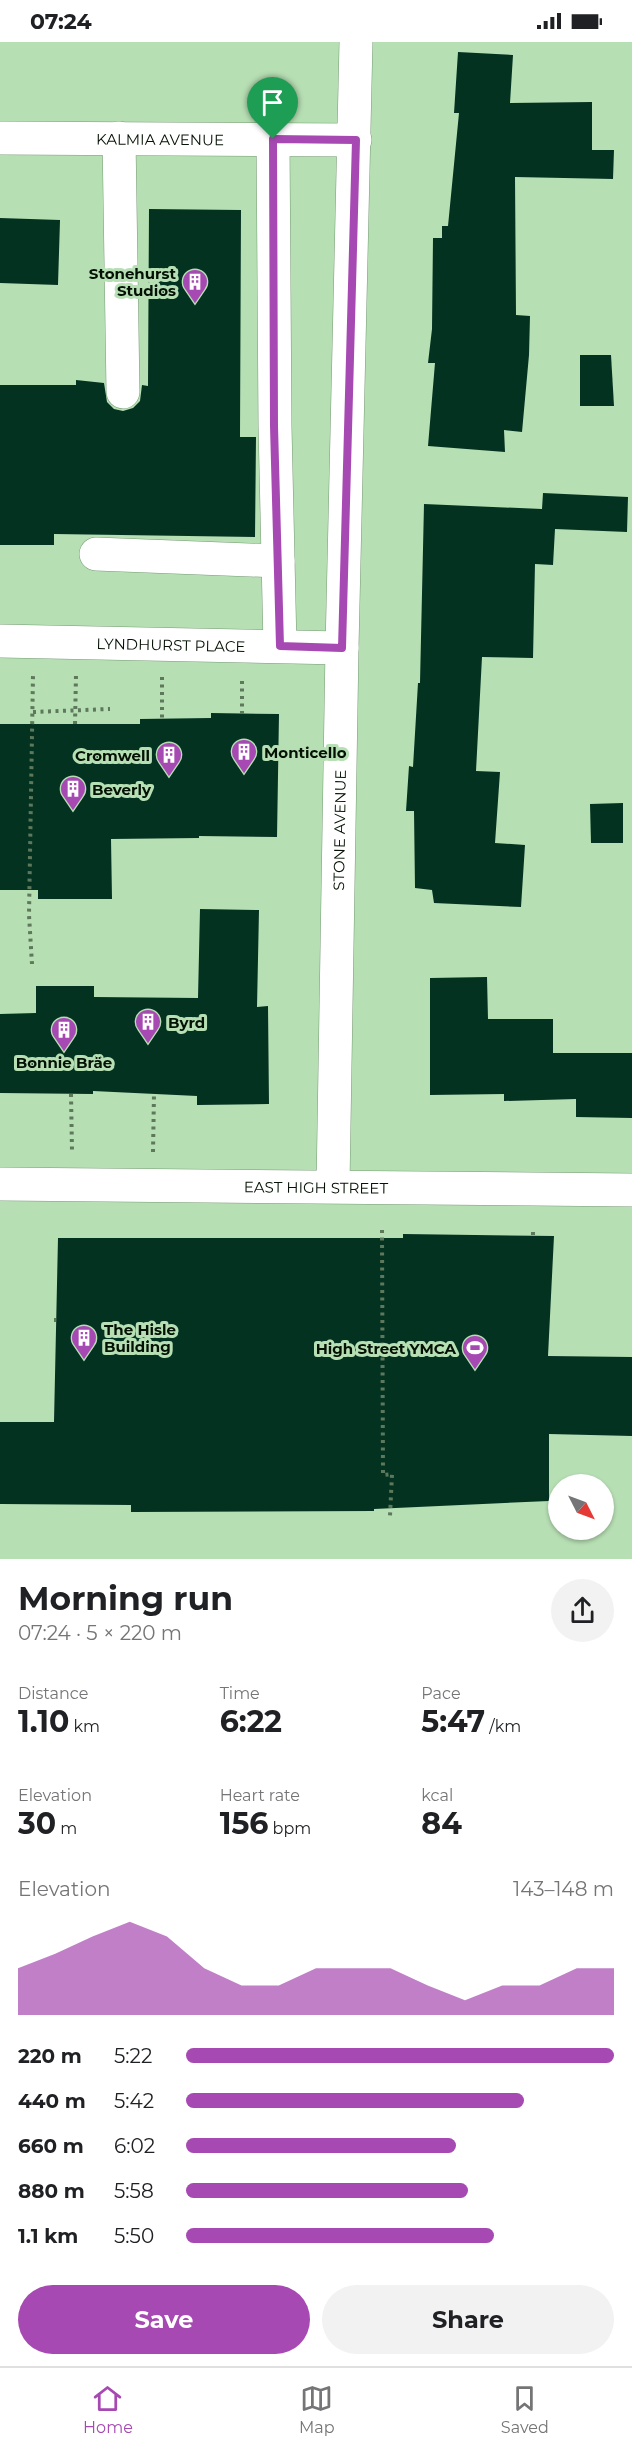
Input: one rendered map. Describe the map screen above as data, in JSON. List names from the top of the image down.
{
  "streets": {
    "street": [
      "KALMIA AVENUE",
      "LYNDHURST PLACE",
      "STONE AVENUE",
      "EAST HIGH STREET"
    ]
  },
  "crossings": [
    ["KALMIA AVENUE", "STONE AVENUE"],
    ["LYNDHURST PLACE", "STONE AVENUE"],
    ["STONE AVENUE", "EAST HIGH STREET"]
  ],
  "places": {
    "building": [
      "Stonehurst Studios",
      "Monticello",
      "Cromwell",
      "Beverly",
      "Byrd",
      "Bonnie Bräe",
      "The Hisle Building"
    ],
    "sports": ["High Street YMCA"]
  },
  "north": "bottom right",
  "page": {
    "status": "07:24",
    "heading": ["Morning run", "07:24 · 5 × 220 m"],
    "stats": [
      ["Distance", "1.10 km"],
      ["Time", "6:22"],
      ["Pace", "5:47 /km"],
      ["Elevation", "30 m"],
      ["Heart rate", "156 bpm"],
      ["kcal", "84"]
    ],
    "chart": ["Elevation", "143–148 m"],
    "list": [
      {
        "name": "220 m",
        "note": "5:22"
      },
      {
        "name": "440 m",
        "note": "5:42"
      },
      {
        "name": "660 m",
        "note": "6:02"
      },
      {
        "name": "880 m",
        "note": "5:58"
      },
      {
        "name": "1.1 km",
        "note": "5:50"
      }
    ],
    "buttons": ["Save", "Share"],
    "tabs": ["Home", "Map", "Saved"]
  }
}
